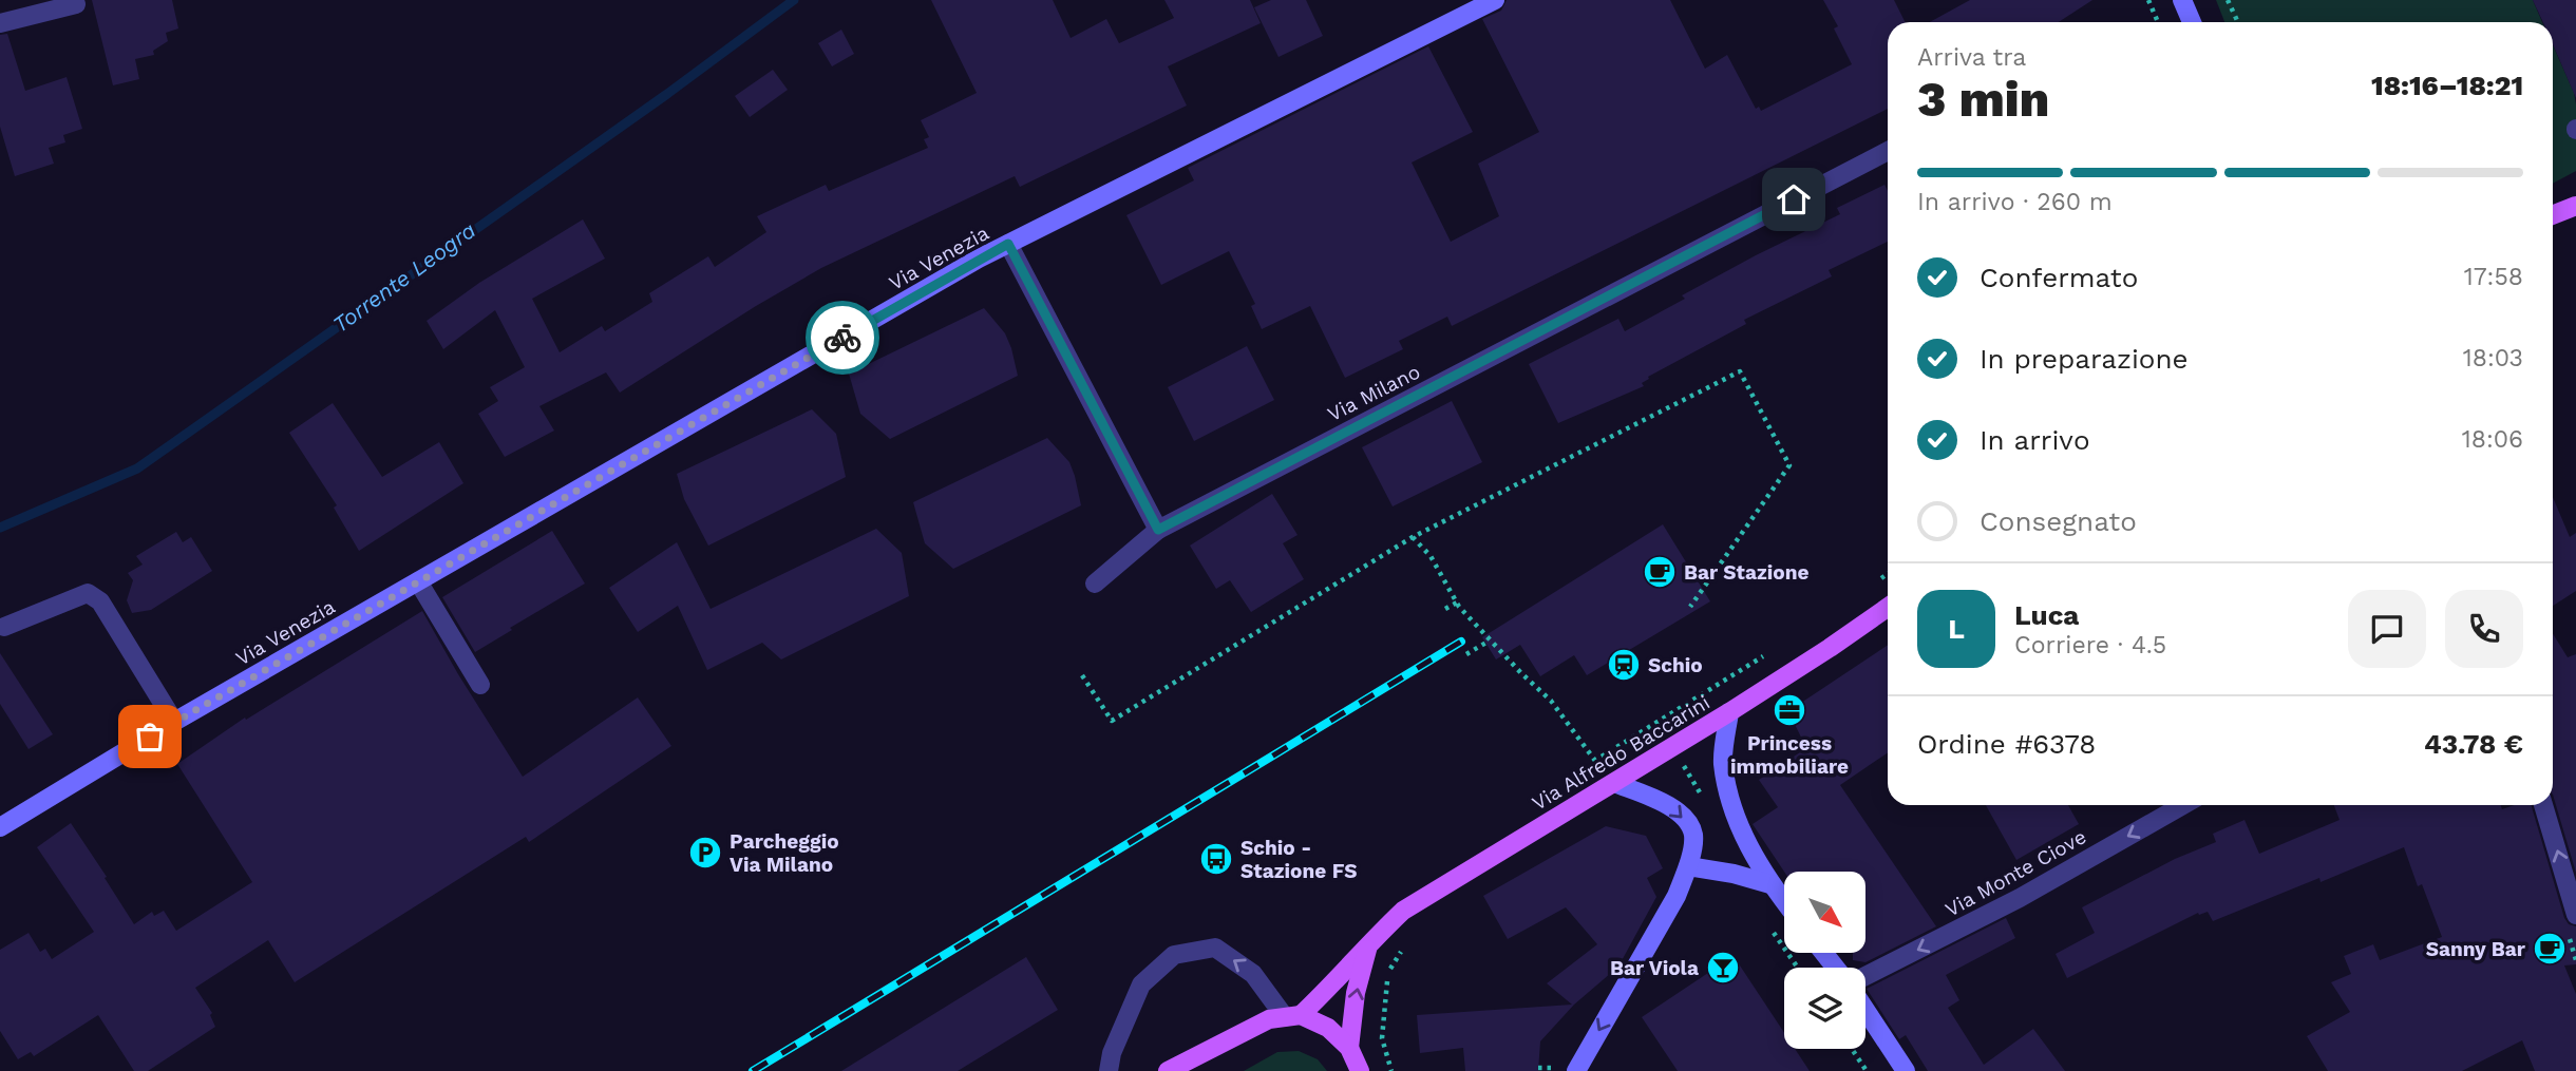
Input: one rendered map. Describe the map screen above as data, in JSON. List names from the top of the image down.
{
  "streets": {
    "main road": ["Via Alfredo Baccarini"],
    "street": ["Via Venezia", "Via Milano", "Via Monte Ciove"]
  },
  "one_way": ["Via Monte Ciove"],
  "water": ["Torrente Leogra"],
  "places": {
    "cafe": ["Bar Stazione", "Sanny Bar"],
    "station": ["Schio"],
    "office": ["Princess immobiliare"],
    "parking": ["Parcheggio Via Milano"],
    "bus stop": ["Schio - Stazione FS"],
    "bar": ["Bar Viola"]
  },
  "north": "bottom right",
  "page": {
    "heading": ["3 min", "Arriva tra", "18:16–18:21"],
    "panel": [
      "Luca",
      "Corriere · 4.5",
      "Ordine #6378",
      "43.78 €"
    ],
    "bar": "In arrivo · 260 m",
    "list": [
      ["Confermato", "17:58"],
      ["In preparazione", "18:03"],
      ["In arrivo", "18:06"],
      "Consegnato"
    ],
    "round": "L"
  }
}
